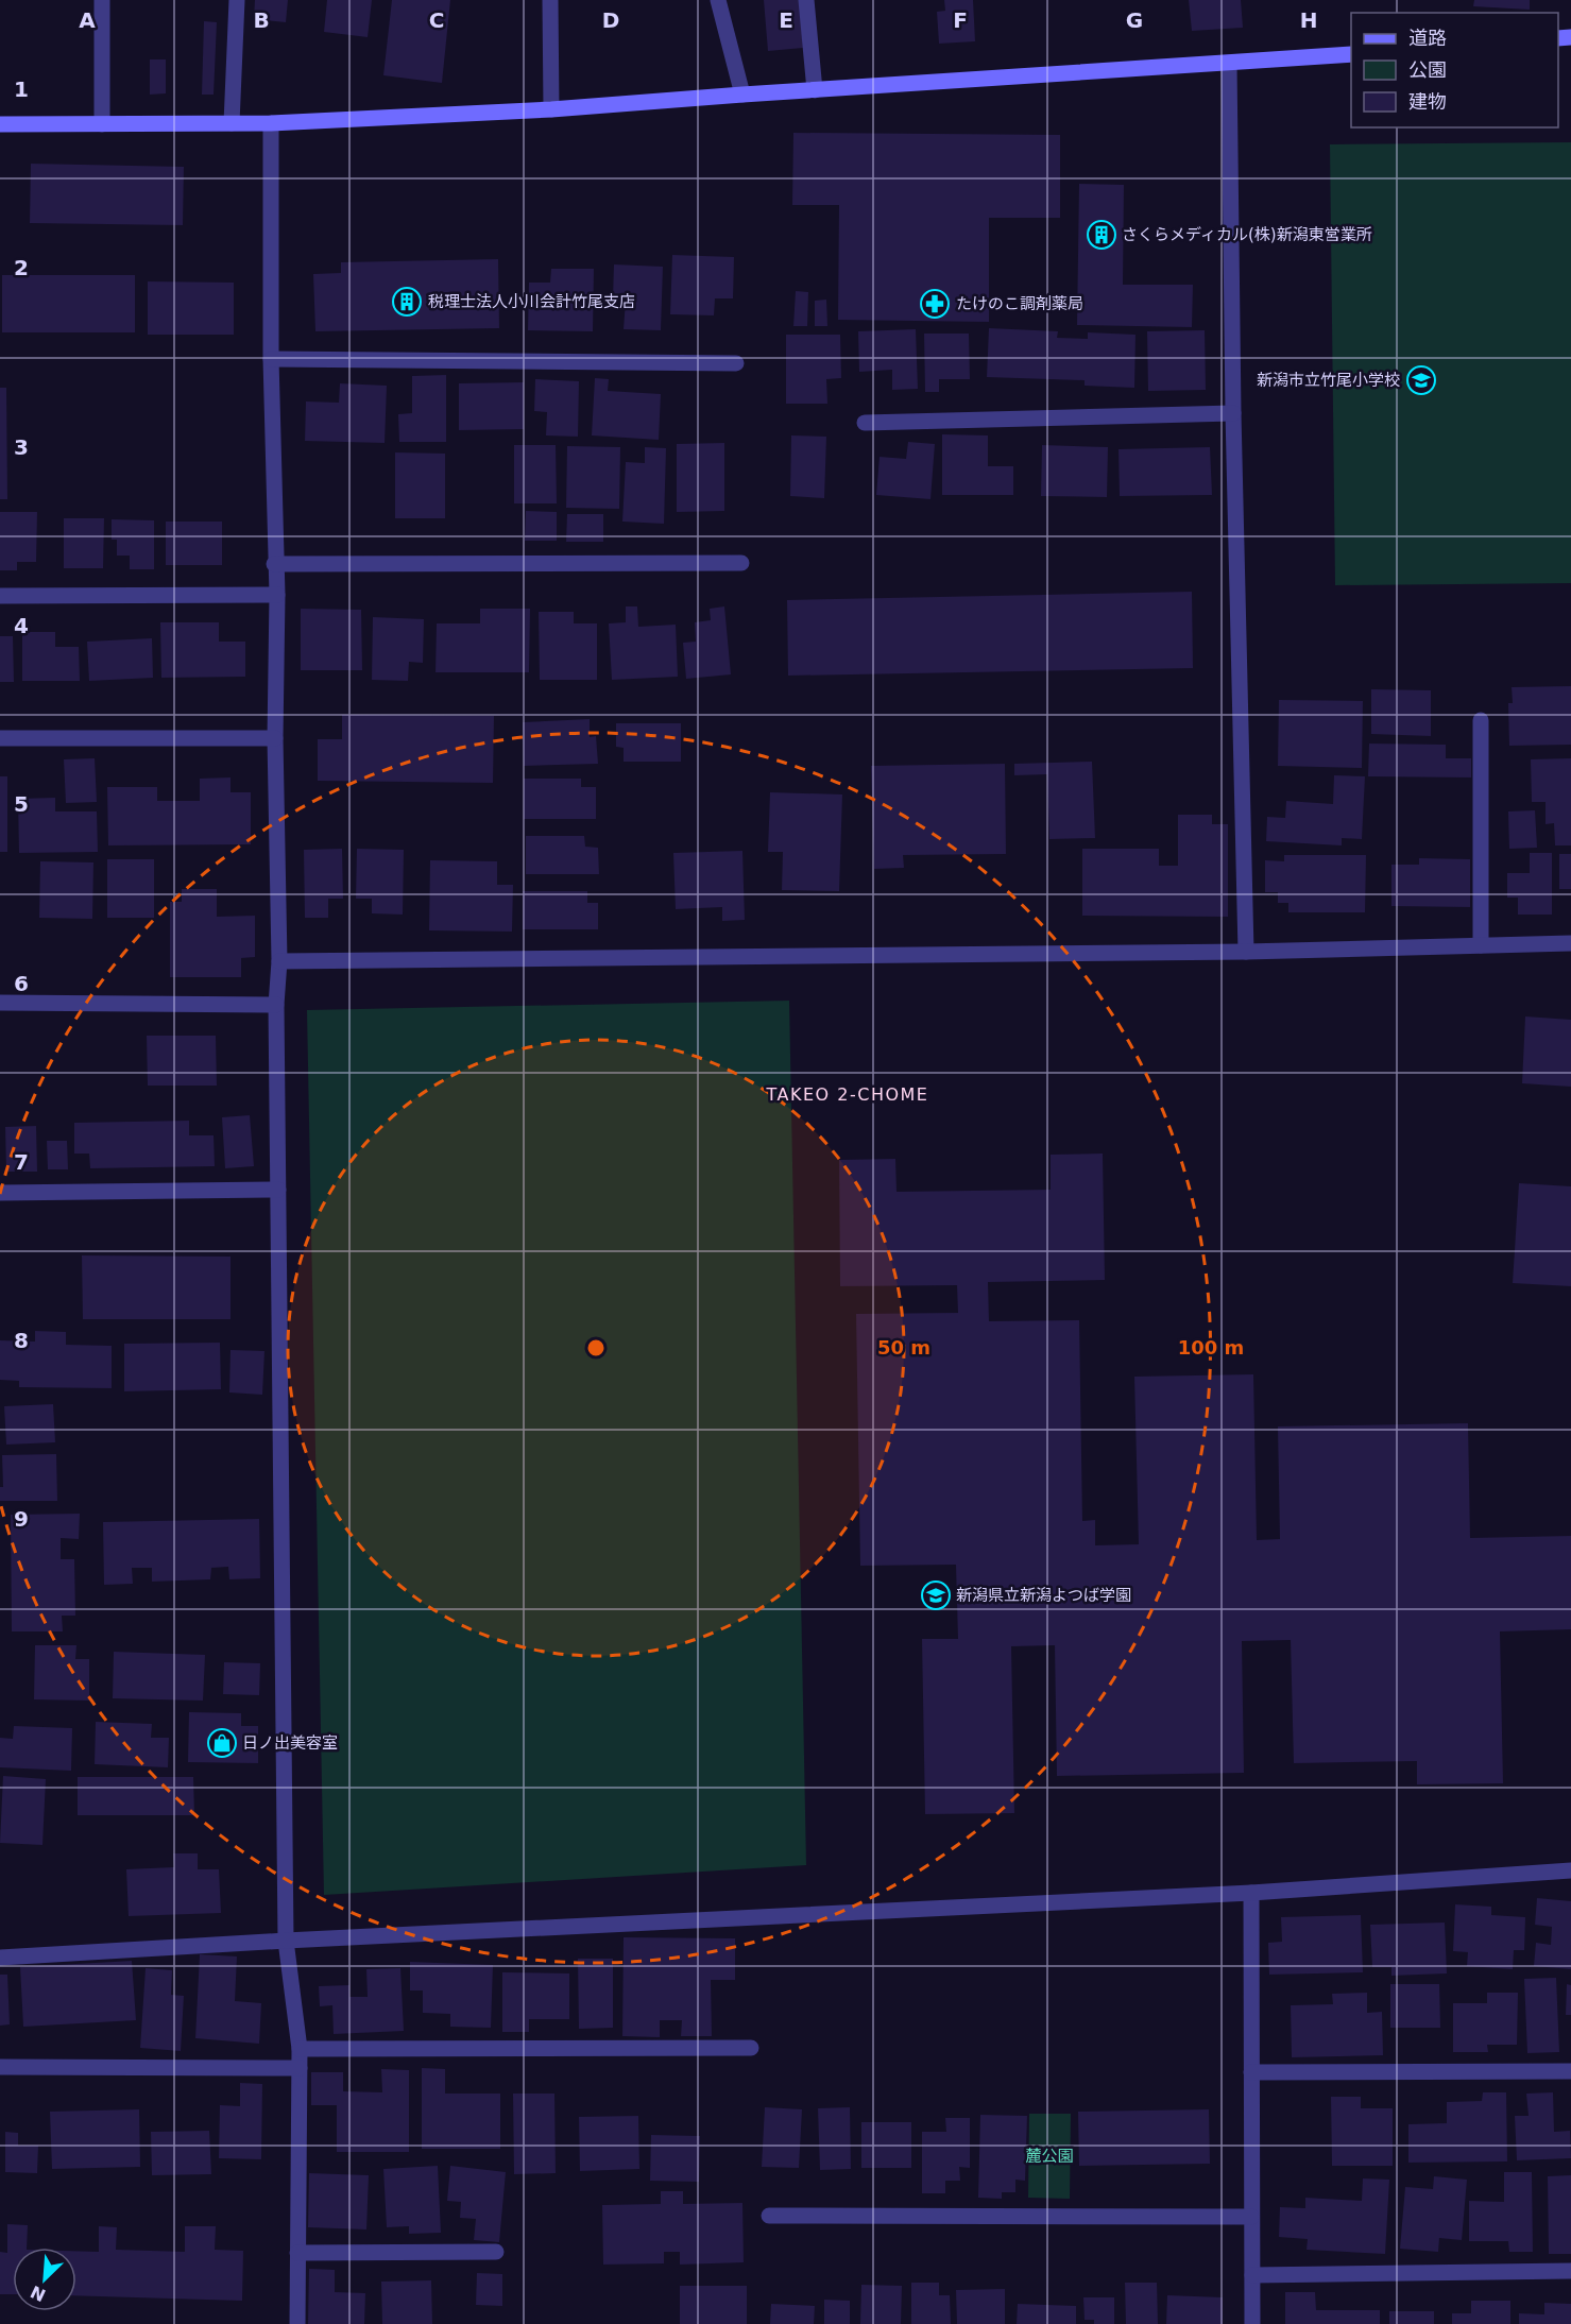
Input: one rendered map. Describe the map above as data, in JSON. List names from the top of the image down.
{
  "districts": ["TAKEO 2-CHOME"],
  "parks": ["麓公園"],
  "places": {
    "building": ["さくらメディカル(株)新潟東営業所", "税理士法人小川会計竹尾支店"],
    "pharmacy": ["たけのこ調剤薬局"],
    "school or university": ["新潟市立竹尾小学校", "新潟県立新潟よつば学園"],
    "shop": ["日ノ出美容室"]
  },
  "legend": ["道路", "公園", "建物"],
  "north": "bottom left",
  "grid": {
    "columns": [
      "A",
      "B",
      "C",
      "D",
      "E",
      "F",
      "G",
      "H"
    ],
    "rows": [
      "1",
      "2",
      "3",
      "4",
      "5",
      "6",
      "7",
      "8",
      "9"
    ]
  },
  "rings": ["50 m", "100 m"]
}
